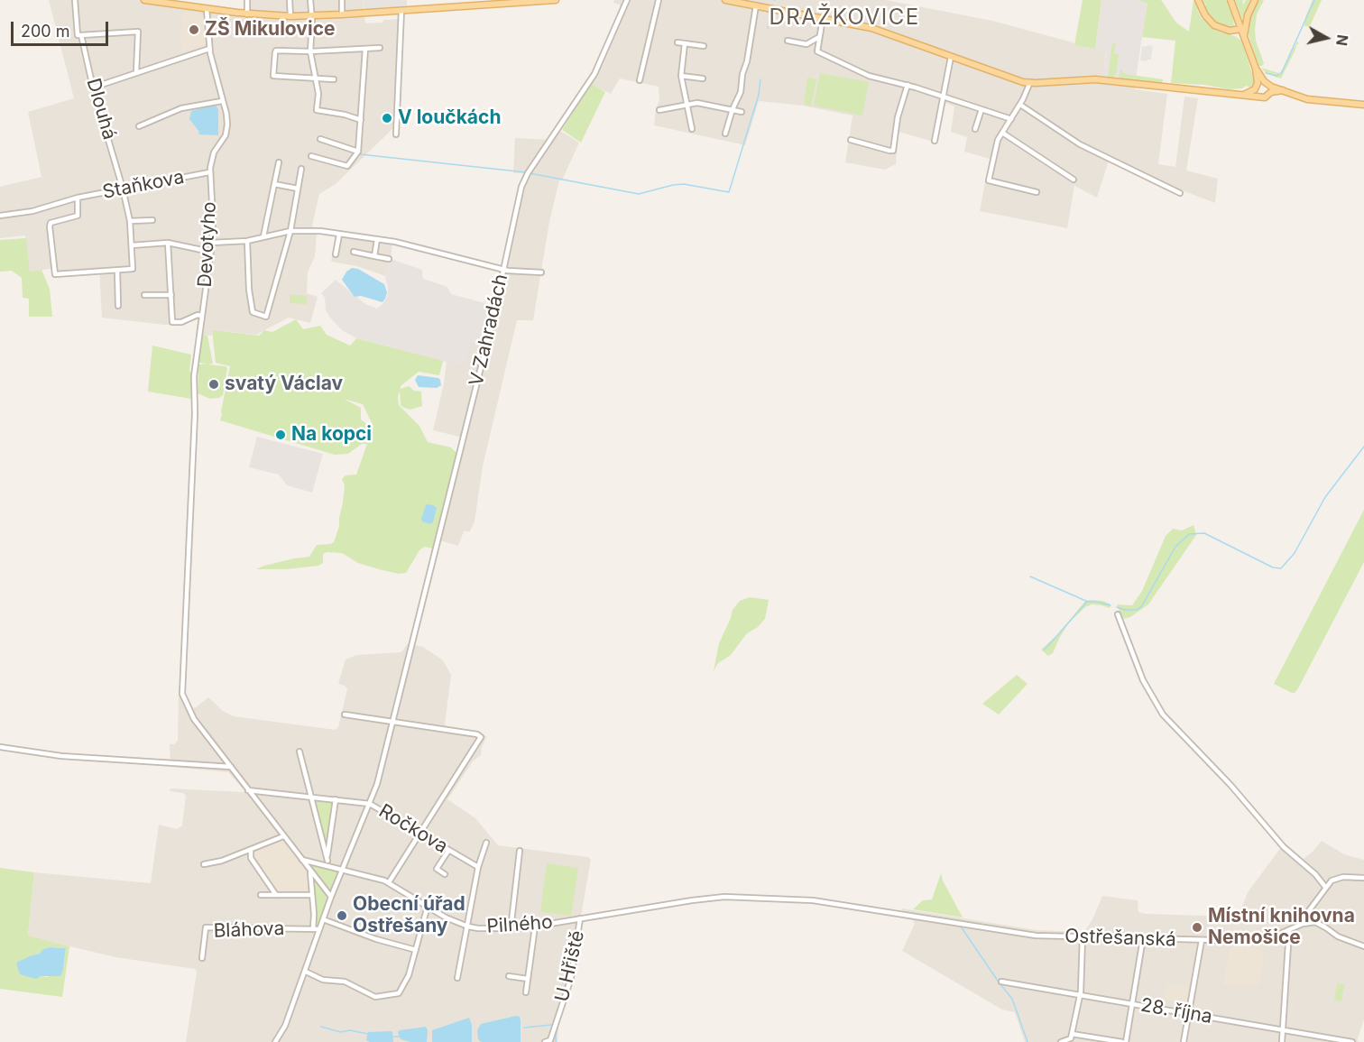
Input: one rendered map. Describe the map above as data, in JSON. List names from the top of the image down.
{
  "streets": {
    "street": [
      "Dlouhá",
      "Staňkova",
      "Devotyho",
      "V Zahradách",
      "Ročkova",
      "Pilného",
      "Bláhova",
      "Ostřešanská",
      "U Hřiště",
      "28. října"
    ]
  },
  "crossings": [
    ["Dlouhá", "Staňkova"],
    ["Staňkova", "Devotyho"],
    ["Devotyho", "V Zahradách"],
    ["Devotyho", "Ročkova"],
    ["Devotyho", "Pilného"],
    ["V Zahradách", "Ročkova"],
    ["V Zahradách", "Pilného"],
    ["V Zahradách", "Bláhova"],
    ["Pilného", "Ostřešanská"],
    ["Pilného", "U Hřiště"]
  ],
  "districts": ["DRAŽKOVICE"],
  "places": [
    "ZŠ Mikulovice",
    "V loučkách",
    "svatý Václav",
    "Na kopci",
    "Obecní úřad Ostřešany",
    "Místní knihovna Nemošice"
  ],
  "scale_bar": "200 m",
  "north": "right"
}
